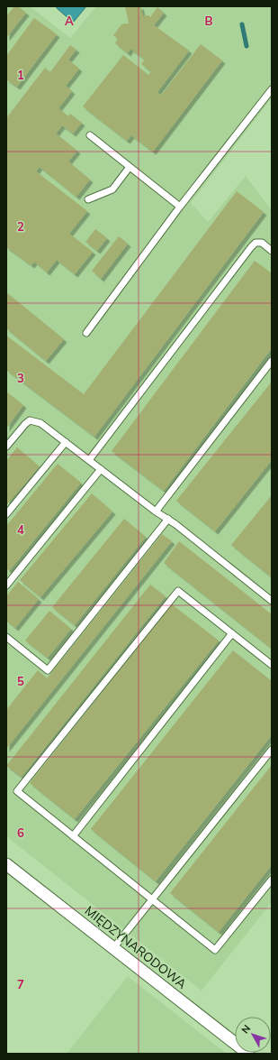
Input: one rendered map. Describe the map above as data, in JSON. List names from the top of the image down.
{
  "streets": {
    "street": ["MIĘDZYNARODOWA"]
  },
  "north": "top left",
  "grid": {
    "columns": ["A", "B"],
    "rows": [
      "1",
      "2",
      "3",
      "4",
      "5",
      "6",
      "7"
    ]
  }
}
